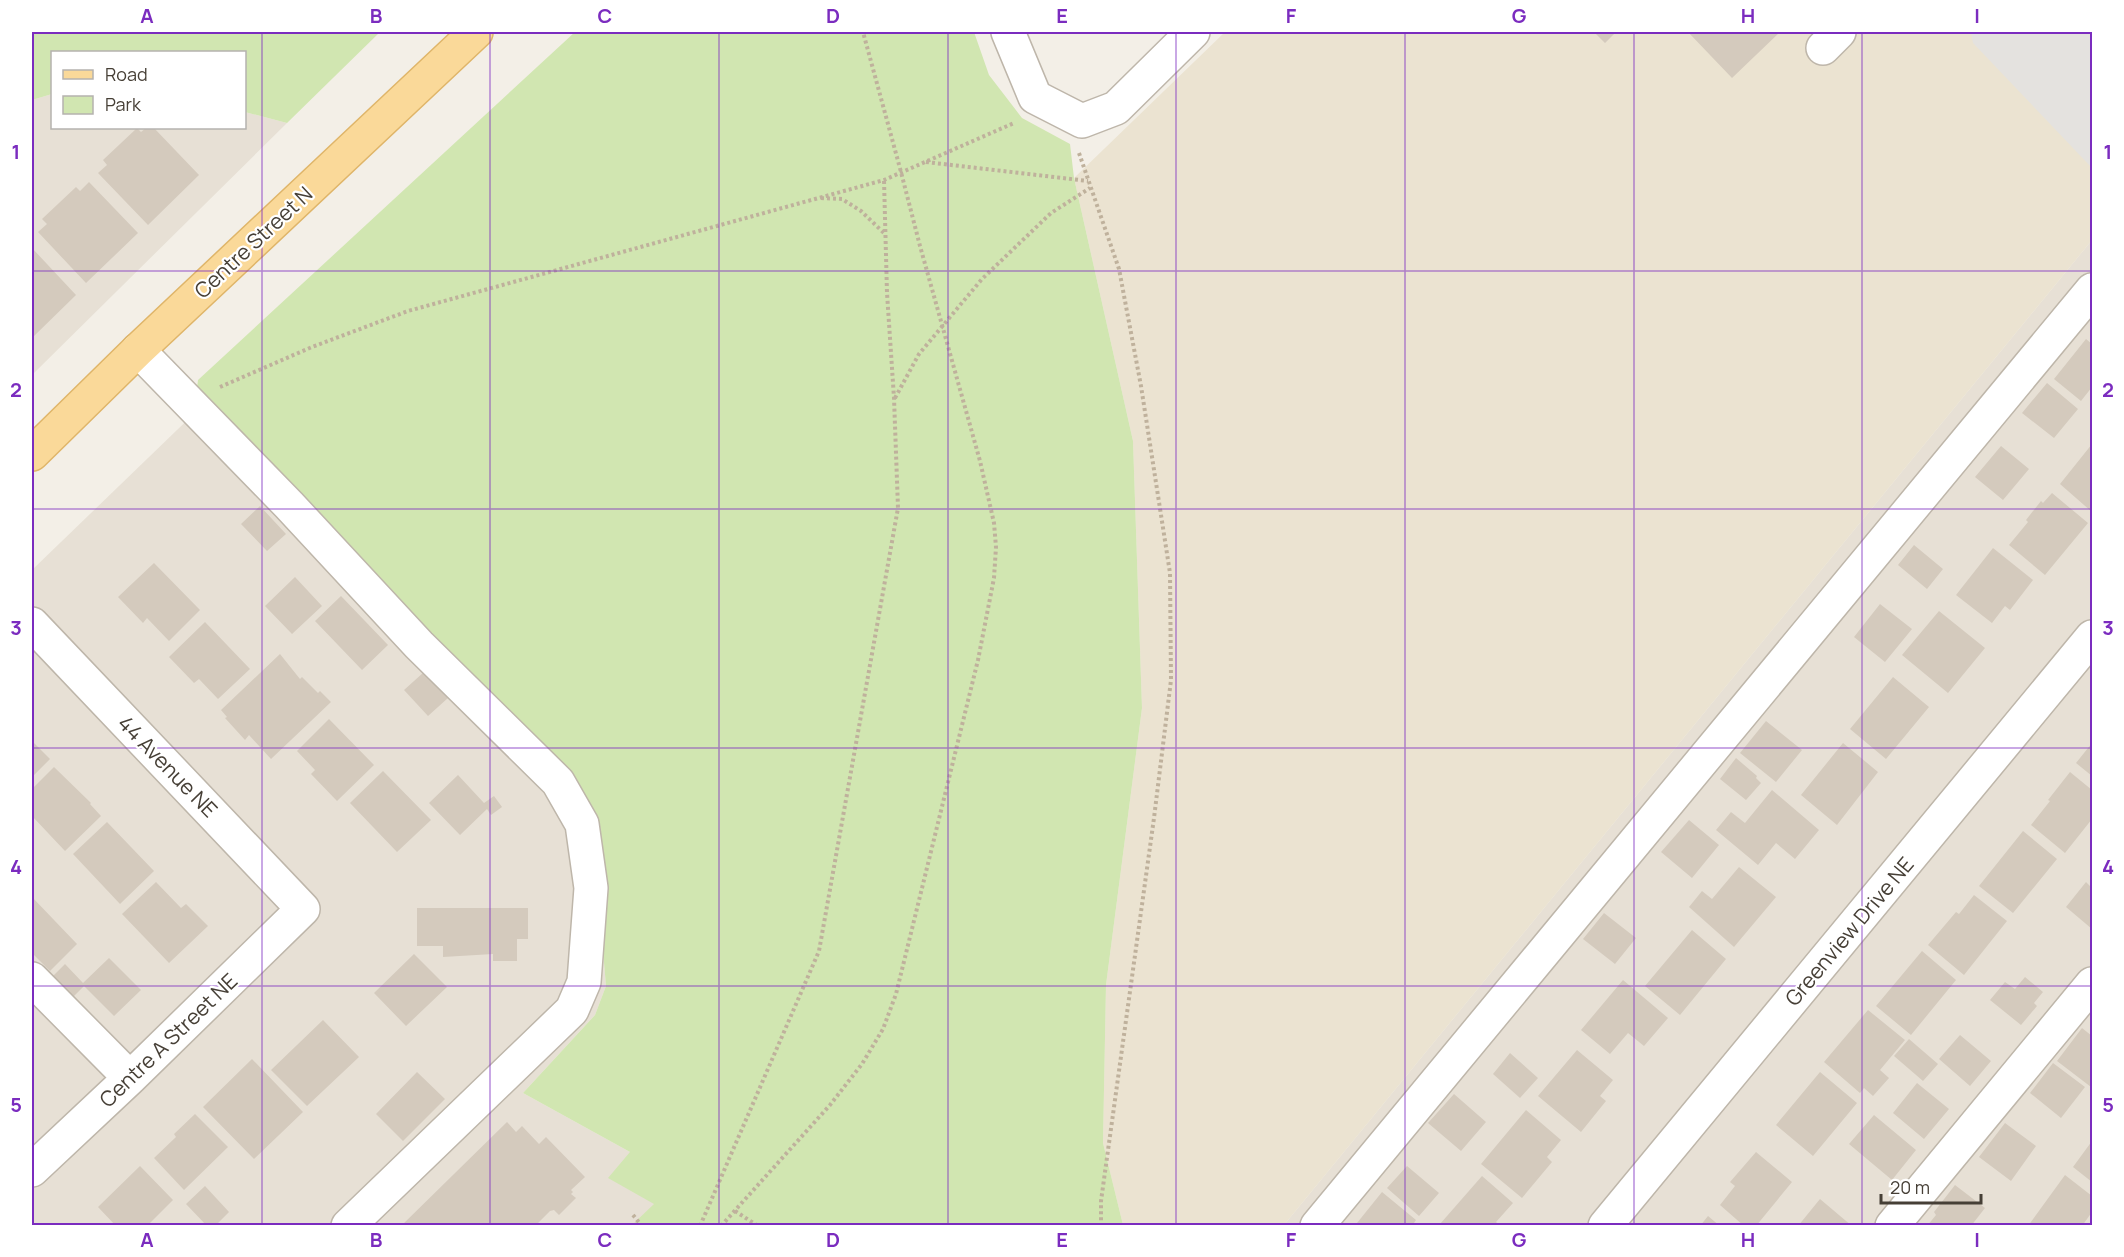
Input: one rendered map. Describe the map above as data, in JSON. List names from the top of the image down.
{
  "streets": {
    "main road": ["Centre Street N"],
    "street": ["44 Avenue NE", "Greenview Drive NE", "Centre A Street NE"]
  },
  "crossings": [
    ["44 Avenue NE", "Centre A Street NE"]
  ],
  "legend": ["Road", "Park"],
  "scale_bar": "20 m",
  "grid": {
    "columns": [
      "A",
      "B",
      "C",
      "D",
      "E",
      "F",
      "G",
      "H",
      "I"
    ],
    "rows": [
      "1",
      "2",
      "3",
      "4",
      "5"
    ]
  }
}
